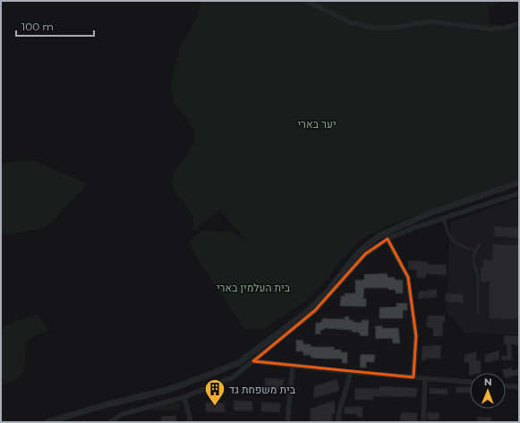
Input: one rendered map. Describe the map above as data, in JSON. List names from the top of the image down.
{
  "parks": ["יער בארי", "בית העלמין בארי"],
  "places": {
    "building": ["בית משפחת גד"]
  },
  "scale_bar": "100 m",
  "north": "top"
}
